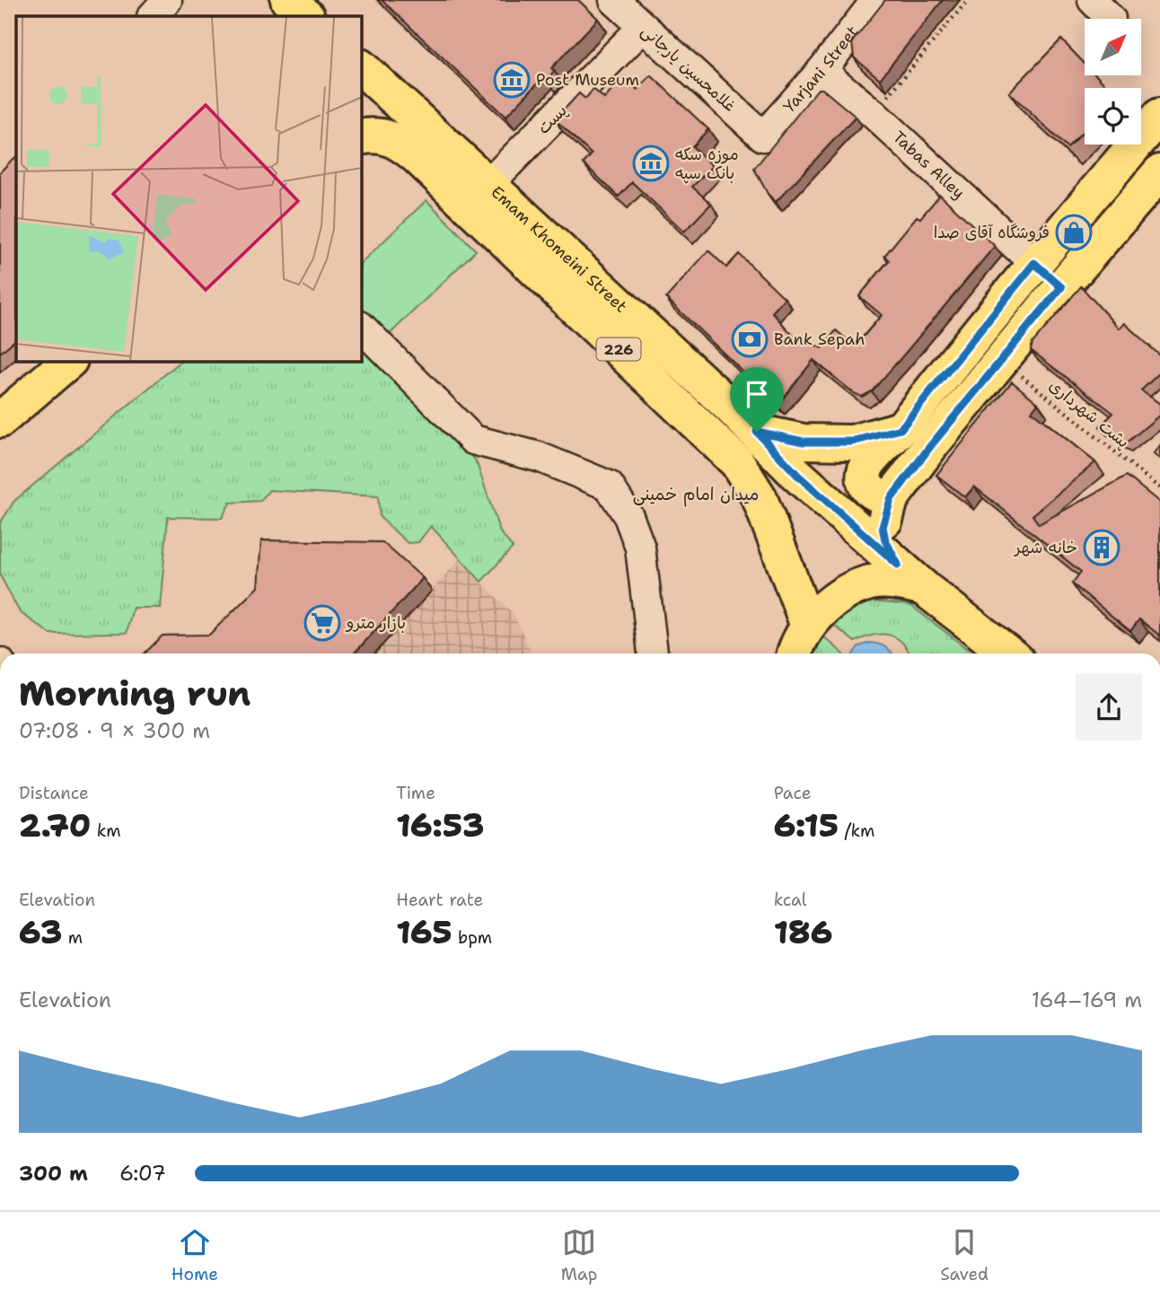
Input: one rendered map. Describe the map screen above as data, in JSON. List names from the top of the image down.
{
  "streets": {
    "main road": ["Emam Khomeini Street", "226"],
    "street": [
      "غلامحسین یارجانی",
      "Yarjani Street",
      "پست",
      "Tabas Alley"
    ],
    "path": ["پشت شهرداری"]
  },
  "crossings": [
    ["غلامحسین یارجانی", "Yarjani Street"],
    ["غلامحسین یارجانی", "پست"],
    ["Yarjani Street", "پست"],
    ["Yarjani Street", "Tabas Alley"],
    ["پست", "Emam Khomeini Street"]
  ],
  "districts": ["میدان امام خمینی"],
  "places": {
    "museum": ["Post Museum", "موزه سکه بانک سپه"],
    "shop": ["فروشگاه آقای صدا"],
    "bank": ["Bank Sepah"],
    "building": ["خانه شهر"],
    "supermarket": ["بازار مترو"]
  },
  "north": "top right",
  "page": {
    "heading": ["Morning run", "07:08 · 9 × 300 m"],
    "stats": [
      ["Distance", "2.70 km"],
      ["Time", "16:53"],
      ["Pace", "6:15 /km"],
      ["Elevation", "63 m"],
      ["Heart rate", "165 bpm"],
      ["kcal", "186"]
    ],
    "chart": ["Elevation", "164–169 m"],
    "list": [
      {
        "name": "300 m",
        "note": "6:07"
      }
    ],
    "tabs": ["Home", "Map", "Saved"]
  }
}
